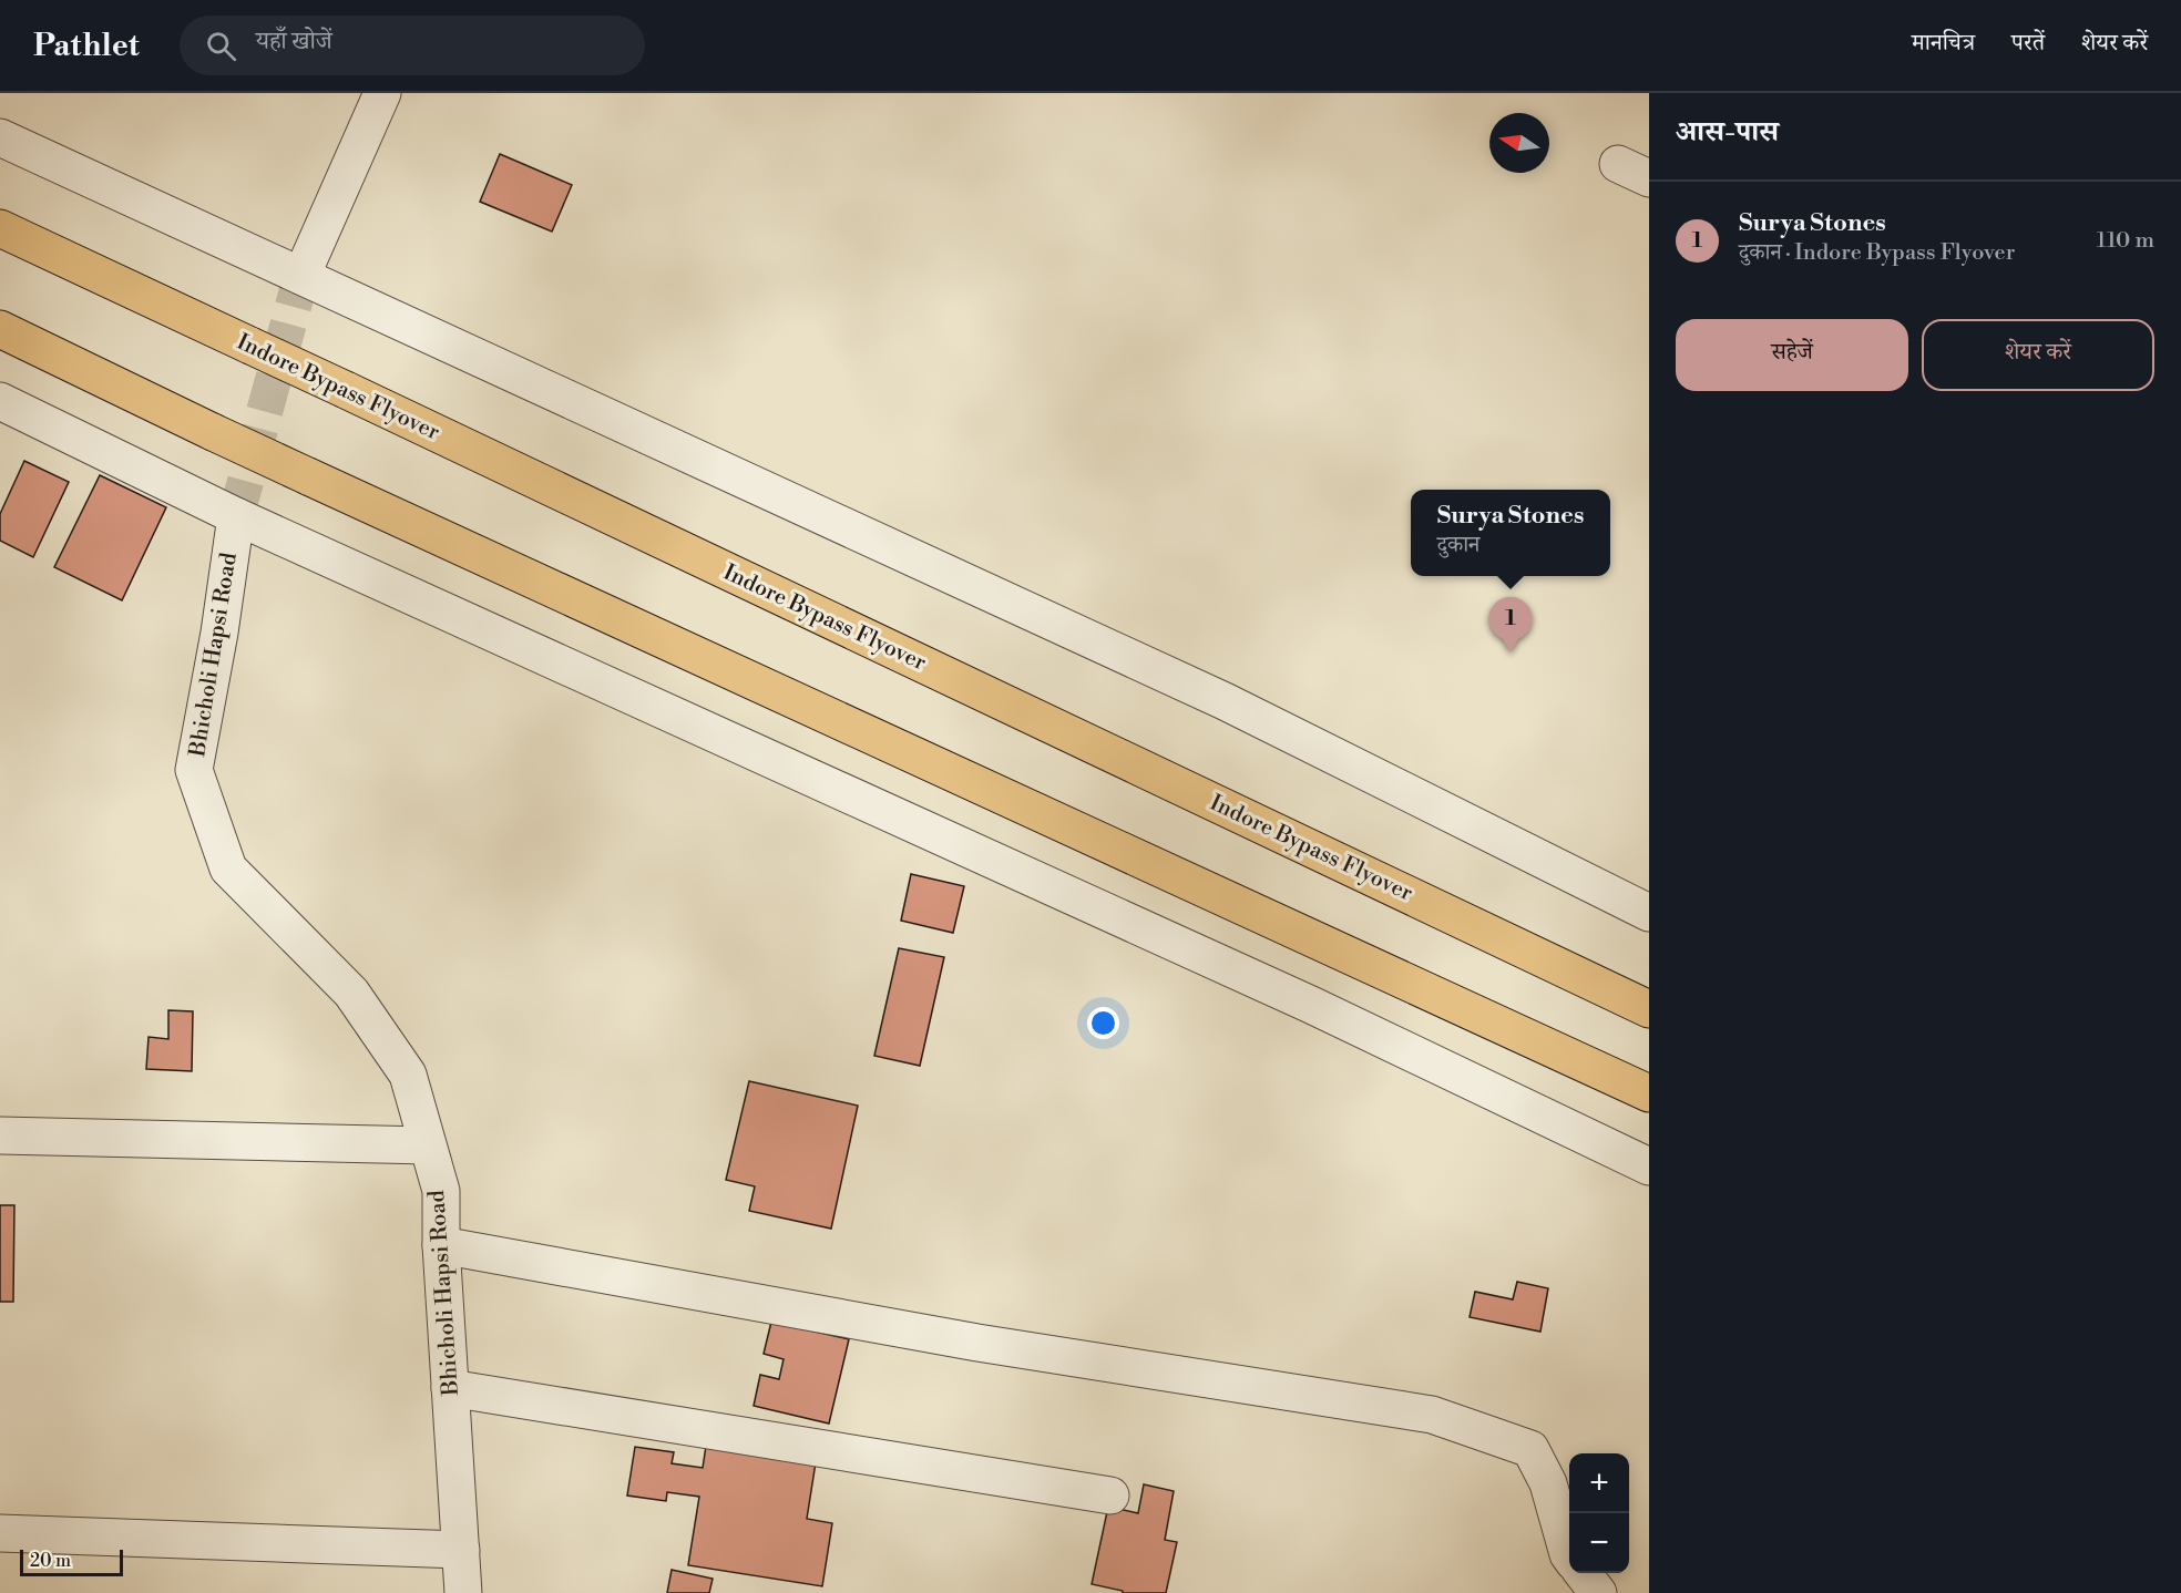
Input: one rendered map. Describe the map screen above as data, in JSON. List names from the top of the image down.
{
  "streets": {
    "highway": ["Indore Bypass Flyover"],
    "street": ["Bhicholi Hapsi Road"]
  },
  "scale_bar": "20 m",
  "north": "left",
  "page": {
    "header": "Pathlet",
    "search": "यहाँ खोजें",
    "nav": ["मानचित्र", "परतें", "शेयर करें"],
    "heading": "आस-पास",
    "list": [
      {
        "mark": "1",
        "name": "Surya Stones",
        "note": "दुकान · Indore Bypass Flyover",
        "value": "110 m"
      }
    ],
    "buttons": ["सहेजें", "शेयर करें"],
    "popup": ["Surya Stones", "दुकान"],
    "pins": "1",
    "map_buttons": ["+", "−"],
    "scale": "20 m"
  }
}
